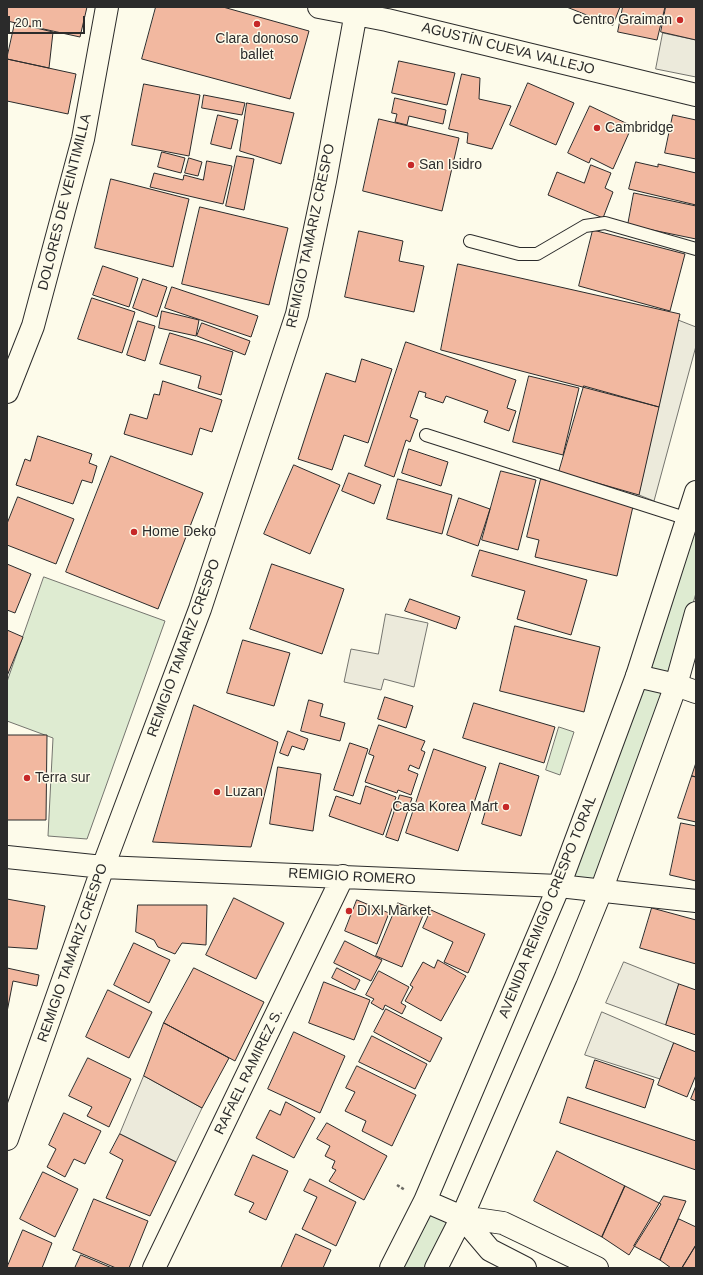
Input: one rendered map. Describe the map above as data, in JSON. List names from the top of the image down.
{
  "streets": {
    "street": [
      "AGUSTÍN CUEVA VALLEJO",
      "DOLORES DE VEINTIMILLA",
      "REMIGIO TAMARIZ CRESPO",
      "REMIGIO ROMERO",
      "AVENIDA REMIGIO CRESPO TORAL",
      "RAFAEL RAMIREZ S."
    ]
  },
  "crossings": [
    ["AGUSTÍN CUEVA VALLEJO", "REMIGIO TAMARIZ CRESPO"],
    ["REMIGIO TAMARIZ CRESPO", "REMIGIO ROMERO"],
    ["REMIGIO ROMERO", "AVENIDA REMIGIO CRESPO TORAL"],
    ["REMIGIO ROMERO", "RAFAEL RAMIREZ S."]
  ],
  "places": [
    "Centro Graiman",
    "Clara donoso ballet",
    "Cambridge",
    "San Isidro",
    "Home Deko",
    "Terra sur",
    "Luzan",
    "Casa Korea Mart",
    "DIXI Market"
  ],
  "scale_bar": "20 m"
}
